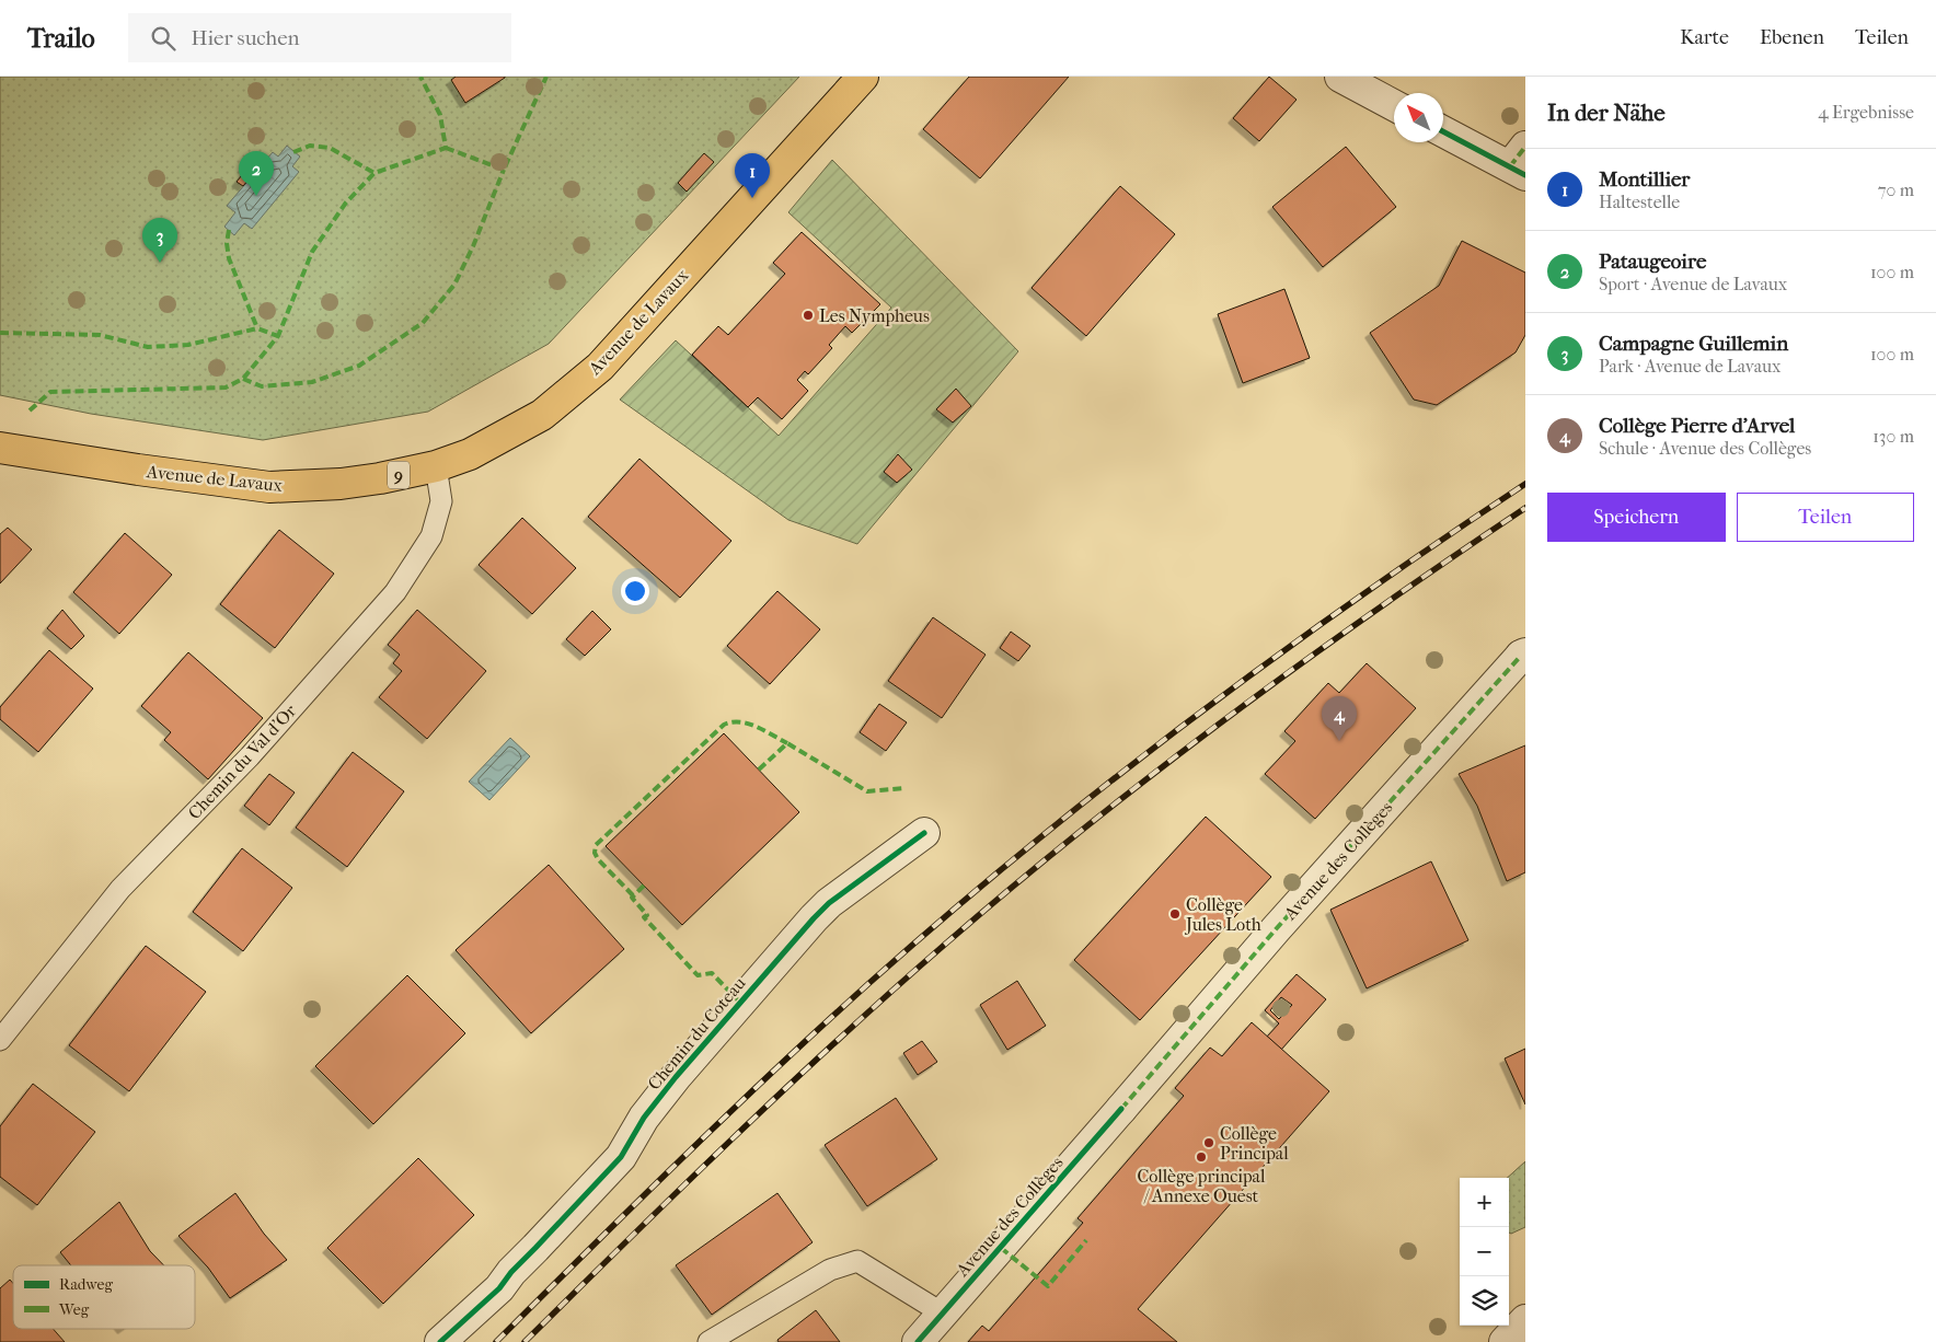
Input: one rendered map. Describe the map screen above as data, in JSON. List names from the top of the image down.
{
  "streets": {
    "main road": ["Avenue de Lavaux", "9"],
    "street": ["Avenue des Collèges", "Chemin du Coteau"],
    "lane": ["Chemin du Val d'Or"]
  },
  "crossings": [
    ["Avenue de Lavaux", "Chemin du Val d'Or"]
  ],
  "places": [
    "Les Nympheus",
    "Collège Jules Loth",
    "Collège Principal",
    "Collège principal / Annexe Ouest"
  ],
  "legend": ["Radweg", "Weg"],
  "north": "top left",
  "page": {
    "header": "Trailo",
    "search": "Hier suchen",
    "nav": ["Karte", "Ebenen", "Teilen"],
    "heading": ["In der Nähe", "4 Ergebnisse"],
    "list": [
      {
        "mark": "1",
        "name": "Montillier",
        "note": "Haltestelle",
        "value": "70 m"
      },
      {
        "mark": "2",
        "name": "Pataugeoire",
        "note": "Sport · Avenue de Lavaux",
        "value": "100 m"
      },
      {
        "mark": "3",
        "name": "Campagne Guillemin",
        "note": "Park · Avenue de Lavaux",
        "value": "100 m"
      },
      {
        "mark": "4",
        "name": "Collège Pierre d'Arvel",
        "note": "Schule · Avenue des Collèges",
        "value": "130 m"
      }
    ],
    "pins": [
      "2",
      "1",
      "3",
      "4"
    ],
    "buttons": ["Speichern", "Teilen"],
    "map_buttons": ["+", "−"]
  }
}
